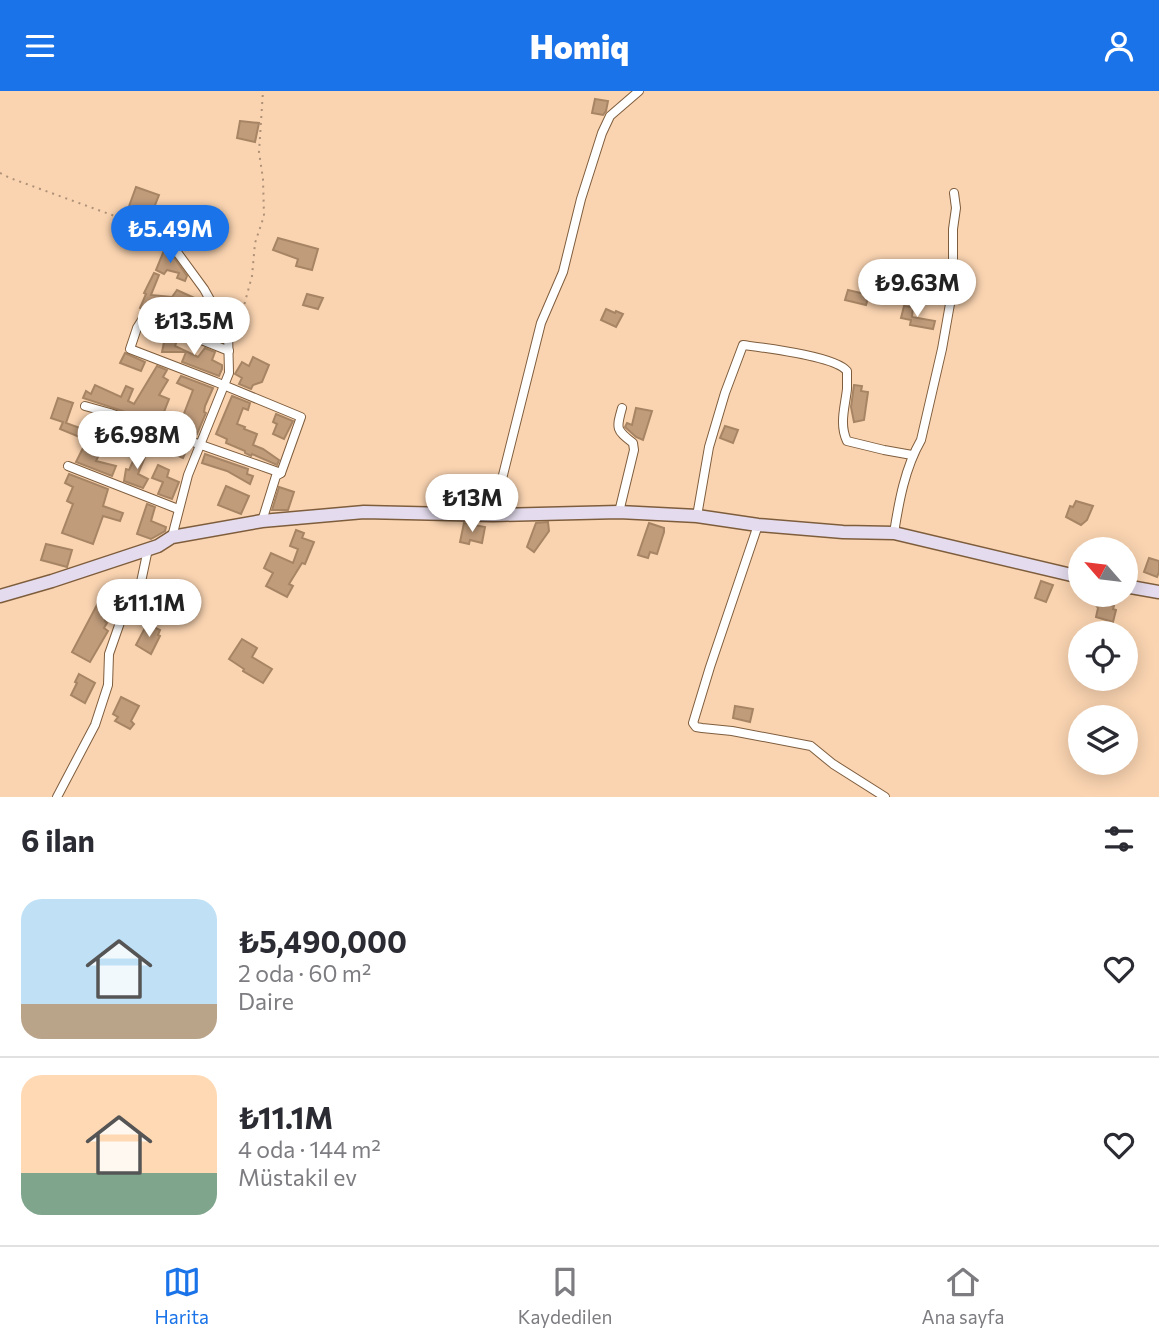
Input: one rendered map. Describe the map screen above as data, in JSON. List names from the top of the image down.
{
  "north": "top left",
  "page": {
    "header": "Homiq",
    "price": [
      "₺5.49M",
      "₺9.63M",
      "₺13.5M",
      "₺6.98M",
      "₺13M",
      "₺11.1M"
    ],
    "heading": "6 ilan",
    "list": [
      {
        "name": "₺5,490,000",
        "note": "2 oda · 60 m² · Daire"
      },
      {
        "name": "₺11.1M",
        "note": "4 oda · 144 m² · Müstakil ev"
      }
    ],
    "tabs": ["Harita", "Kaydedilen", "Ana sayfa"]
  }
}
